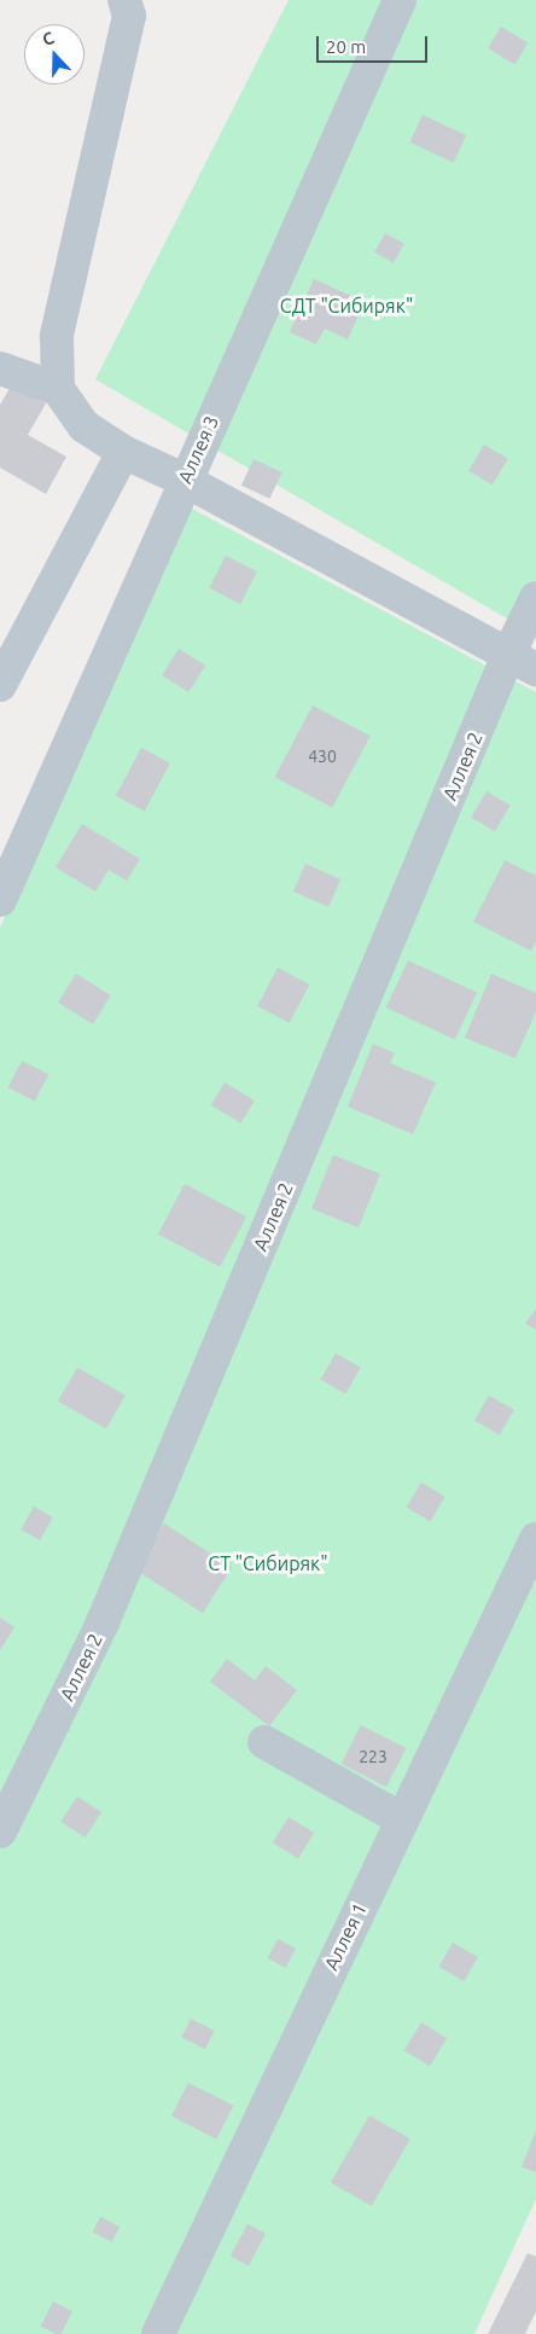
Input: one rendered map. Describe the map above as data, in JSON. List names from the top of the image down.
{
  "streets": {
    "street": ["Аллея 3", "Аллея 2", "Аллея 1"]
  },
  "parks": ["СДТ \"Сибиряк\"", "СТ \"Сибиряк\""],
  "house_numbers": ["430", "223"],
  "scale_bar": "20 m",
  "north": "top"
}
